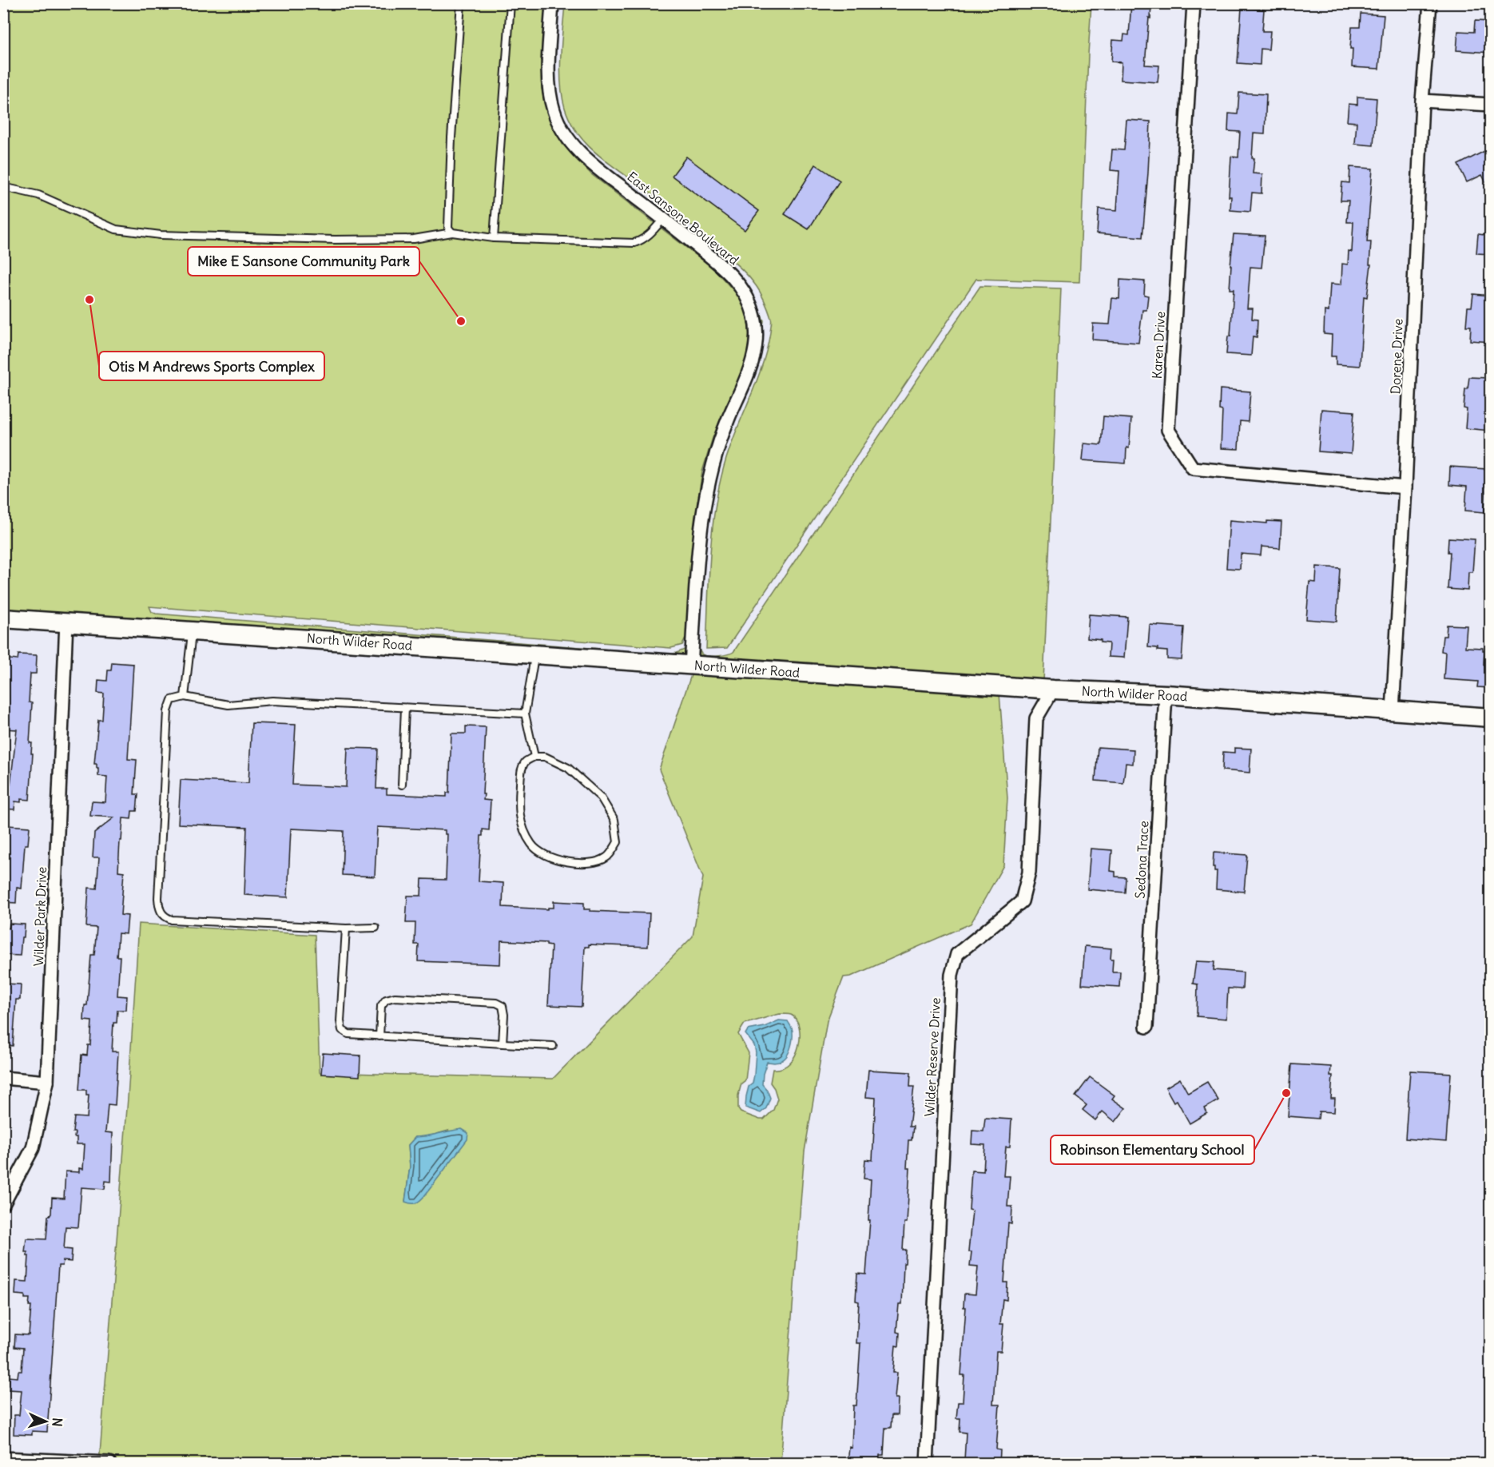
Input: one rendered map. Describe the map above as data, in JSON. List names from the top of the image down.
{
  "streets": {
    "street": [
      "East Sansone Boulevard",
      "Karen Drive",
      "Dorene Drive",
      "North Wilder Road",
      "Sedona Trace",
      "Wilder Park Drive",
      "Wilder Reserve Drive"
    ]
  },
  "crossings": [
    ["East Sansone Boulevard", "North Wilder Road"],
    ["Karen Drive", "Dorene Drive"],
    ["Dorene Drive", "North Wilder Road"],
    ["North Wilder Road", "Sedona Trace"],
    ["North Wilder Road", "Wilder Park Drive"],
    ["North Wilder Road", "Wilder Reserve Drive"]
  ],
  "places": ["Otis M Andrews Sports Complex", "Mike E Sansone Community Park", "Robinson Elementary School"],
  "north": "right"
}
